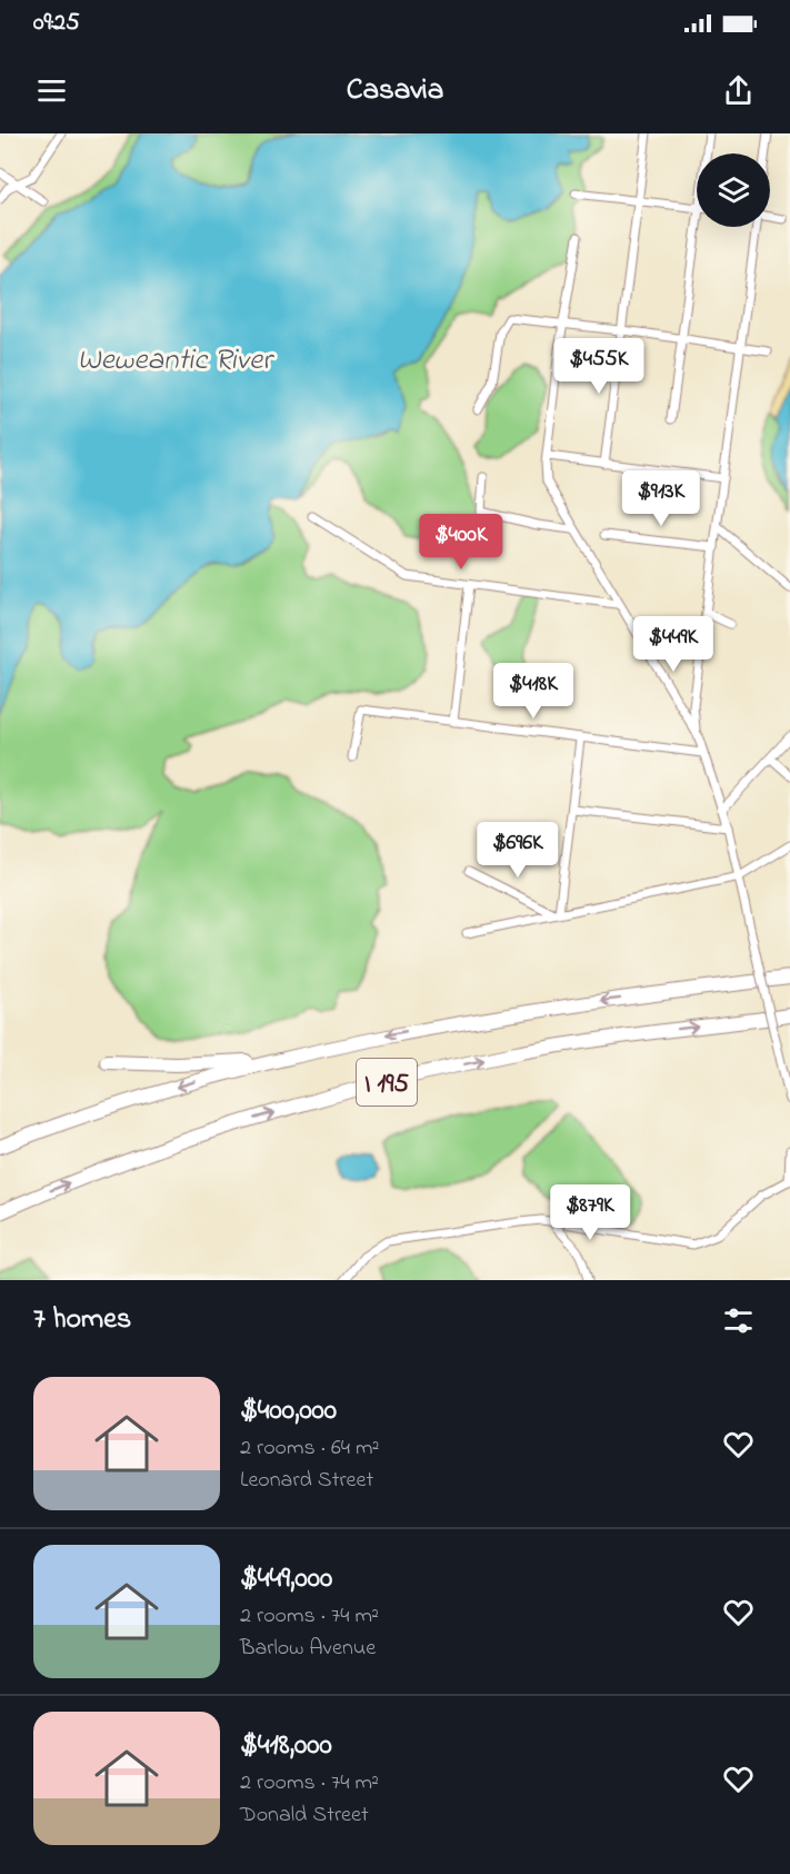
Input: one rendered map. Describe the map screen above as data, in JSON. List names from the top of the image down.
{
  "streets": {
    "highway": ["I 195"]
  },
  "water": ["Weweantic River"],
  "page": {
    "status": "09:25",
    "header": "Casavia",
    "price": [
      "$455K",
      "$913K",
      "$400K",
      "$449K",
      "$418K",
      "$696K",
      "$879K"
    ],
    "heading": "7 homes",
    "list": [
      {
        "name": "$400,000",
        "note": "2 rooms · 64 m² · Leonard Street"
      },
      {
        "name": "$449,000",
        "note": "2 rooms · 74 m² · Barlow Avenue"
      },
      {
        "name": "$418,000",
        "note": "2 rooms · 74 m² · Donald Street"
      }
    ]
  }
}
